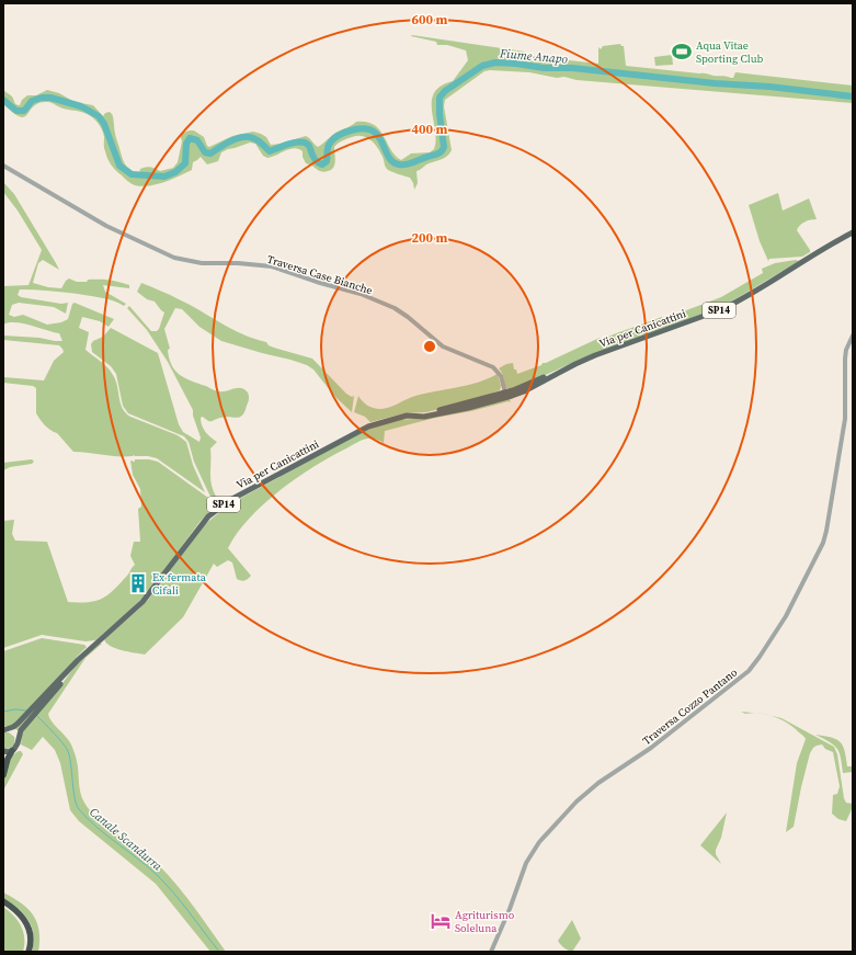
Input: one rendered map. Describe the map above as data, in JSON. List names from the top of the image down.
{
  "streets": {
    "main road": ["SP14", "Via per Canicattini"],
    "street": ["Traversa Case Bianche", "Traversa Cozzo Pantano"]
  },
  "crossings": [
    ["Traversa Case Bianche", "Via per Canicattini"]
  ],
  "water": ["Fiume Anapo", "Canale Scandurra"],
  "places": {
    "sports": ["Aqua Vitae Sporting Club"],
    "building": ["Ex fermata Cifali"],
    "hotel": ["Agriturismo Soleluna"]
  },
  "rings": ["600 m", "400 m", "200 m"]
}
